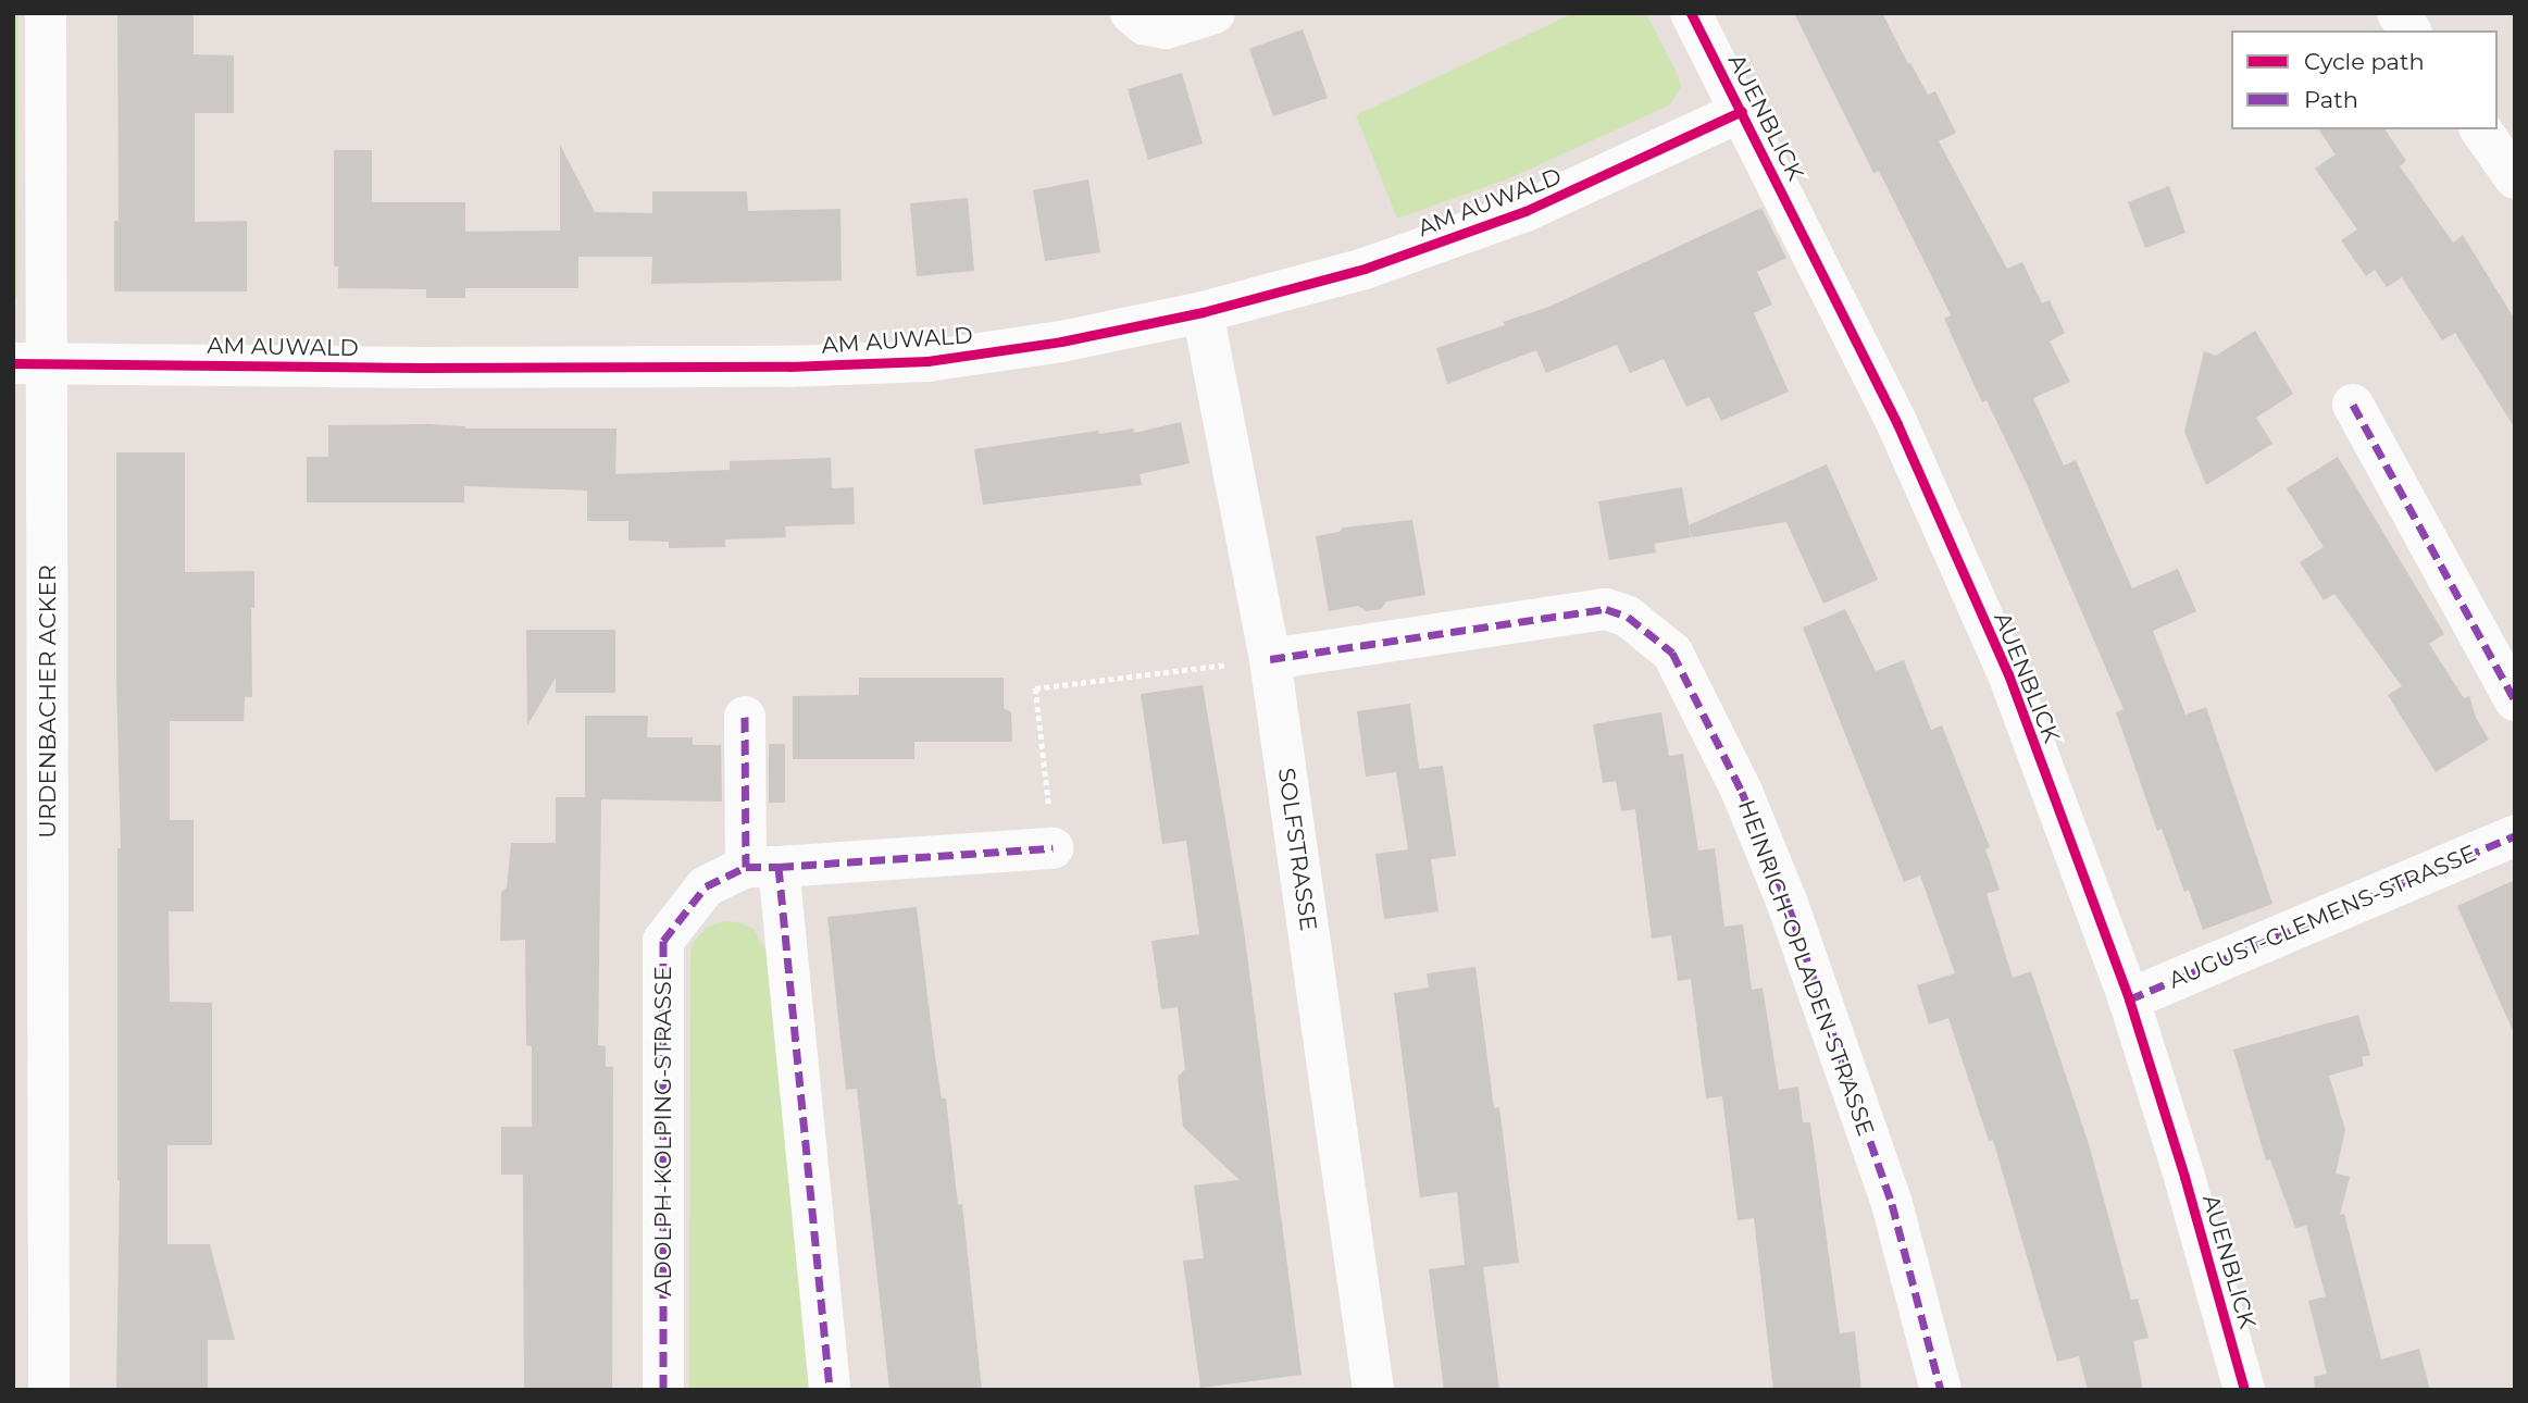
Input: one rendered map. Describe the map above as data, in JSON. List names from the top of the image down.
{
  "streets": {
    "street": [
      "AUENBLICK",
      "AM AUWALD",
      "URDENBACHER ACKER",
      "SOLFSTRASSE",
      "AUGUST-CLEMENS-STRASSE",
      "HEINRICH-OPLADEN-STRASSE",
      "ADOLPH-KOLPING-STRASSE"
    ]
  },
  "crossings": [
    ["AUENBLICK", "AM AUWALD"],
    ["AUENBLICK", "AUGUST-CLEMENS-STRASSE"],
    ["AM AUWALD", "URDENBACHER ACKER"],
    ["AM AUWALD", "SOLFSTRASSE"],
    ["SOLFSTRASSE", "HEINRICH-OPLADEN-STRASSE"]
  ],
  "legend": ["Cycle path", "Path"]
}
